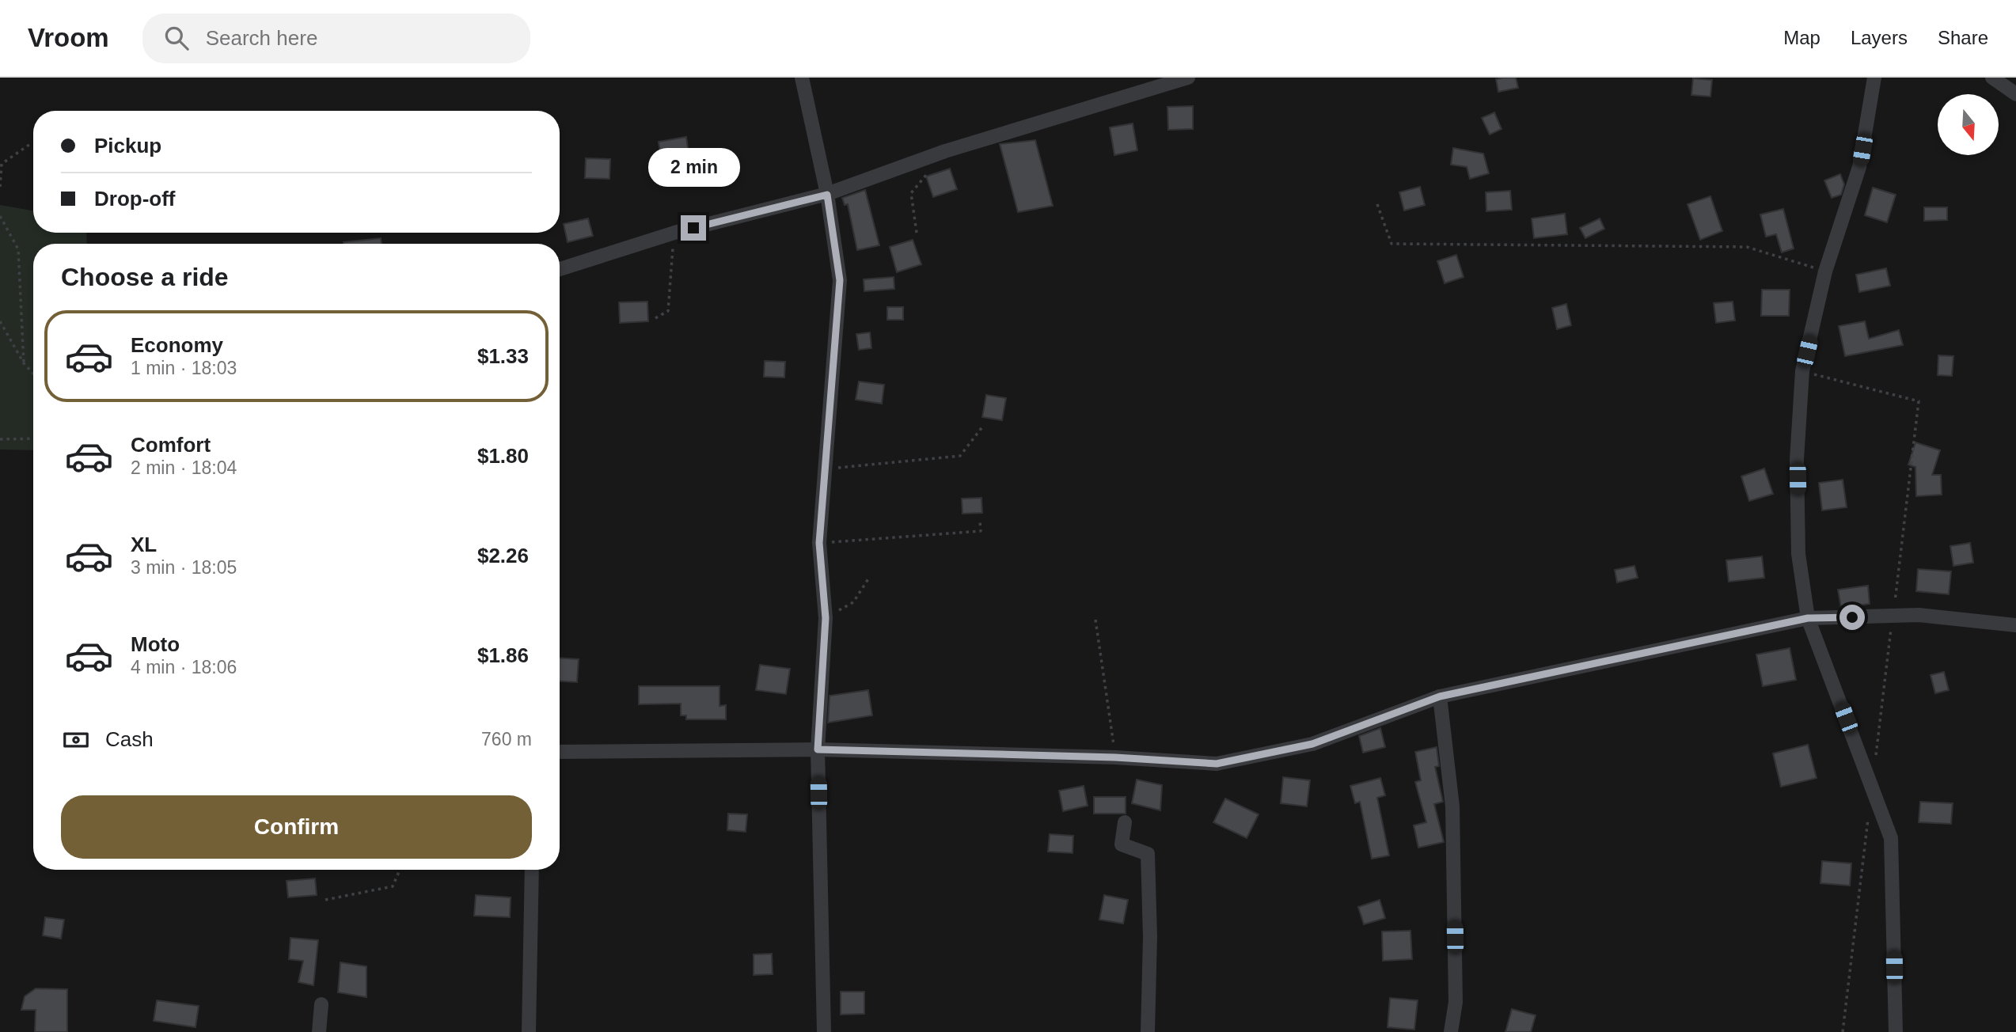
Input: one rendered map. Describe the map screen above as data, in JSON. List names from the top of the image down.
{
  "north": "bottom",
  "page": {
    "header": "Vroom",
    "search": "Search here",
    "nav": ["Map", "Layers", "Share"],
    "banner": ["Pickup", "Drop-off"],
    "bubble": "2 min",
    "heading": "Choose a ride",
    "list": [
      {
        "name": "Economy",
        "note": "1 min · 18:03",
        "value": "$1.33"
      },
      {
        "name": "Comfort",
        "note": "2 min · 18:04",
        "value": "$1.80"
      },
      {
        "name": "XL",
        "note": "3 min · 18:05",
        "value": "$2.26"
      },
      {
        "name": "Moto",
        "note": "4 min · 18:06",
        "value": "$1.86"
      }
    ],
    "pay": ["Cash", "760 m"],
    "buttons": "Confirm"
  }
}
